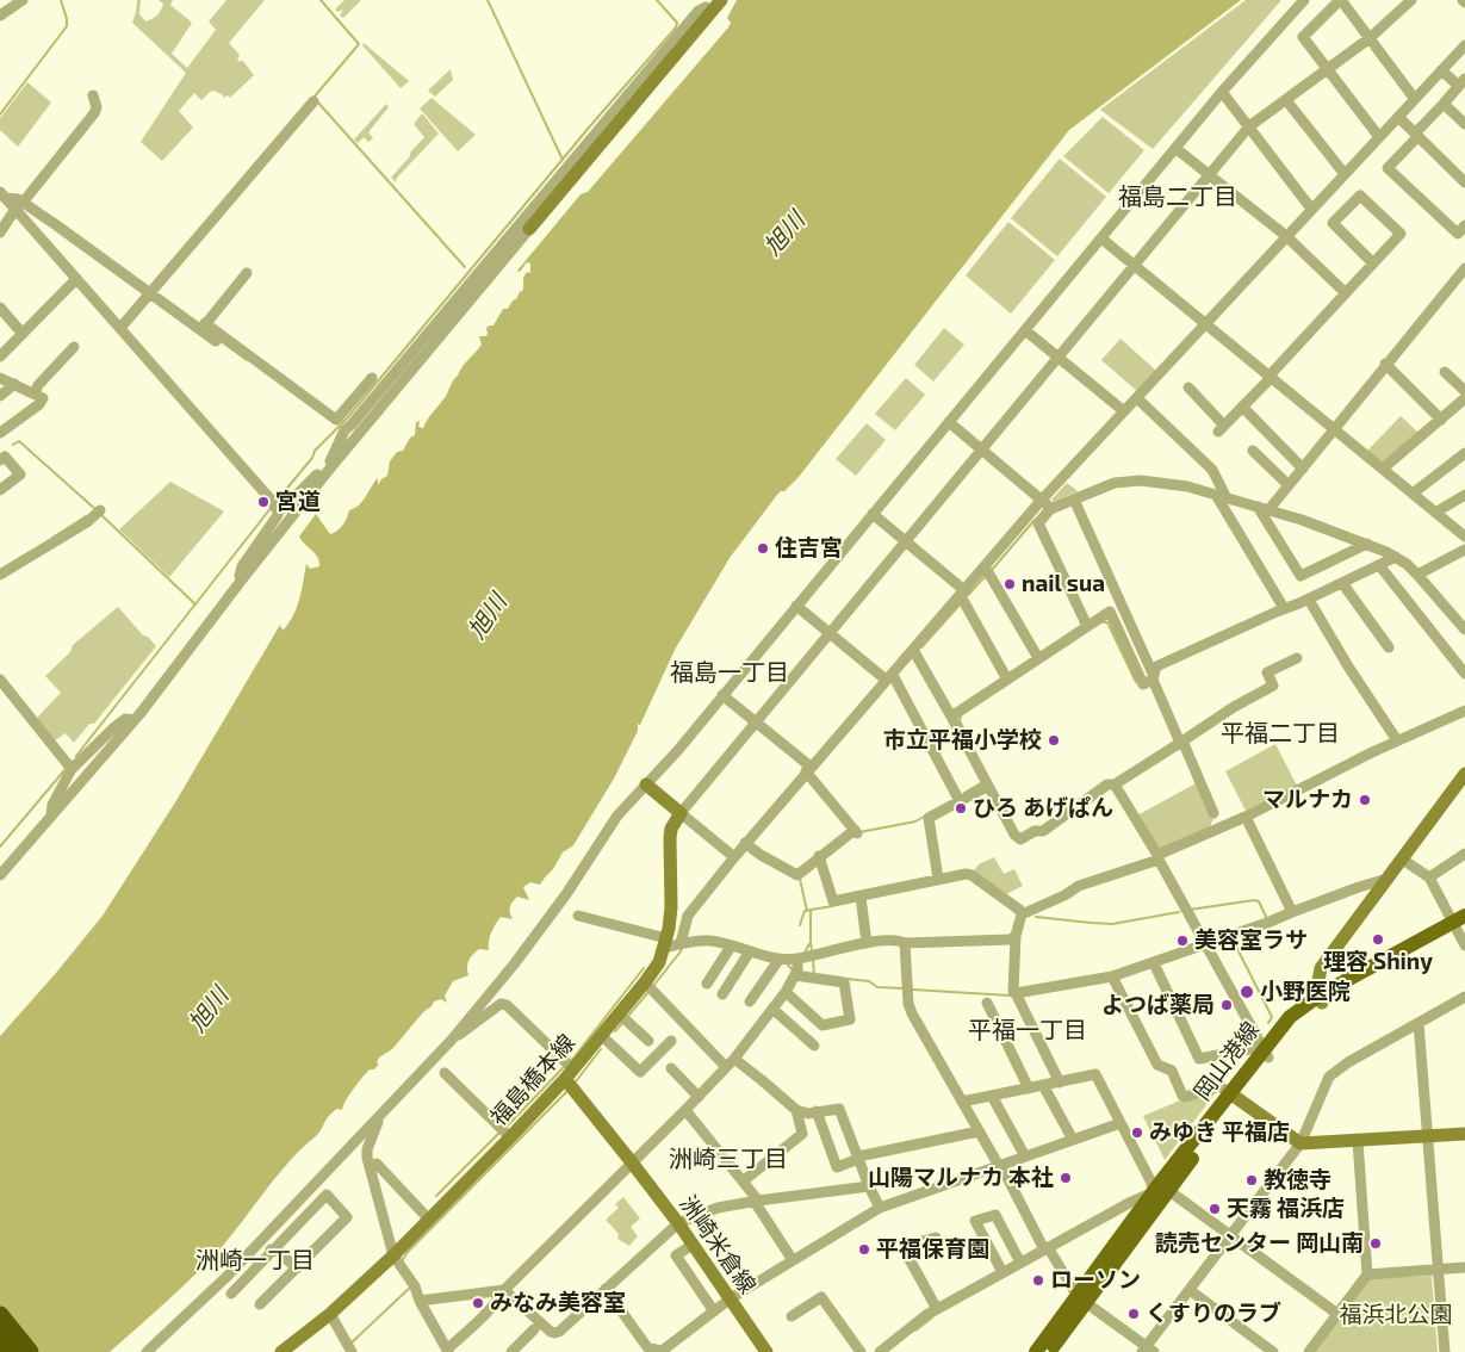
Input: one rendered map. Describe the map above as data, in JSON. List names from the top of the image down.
{
  "streets": {
    "main road": ["岡山港線", "福島橋本線", "洲崎米倉線"]
  },
  "crossings": [
    ["福島橋本線", "洲崎米倉線"]
  ],
  "districts": [
    "福島二丁目",
    "福島一丁目",
    "平福二丁目",
    "平福一丁目",
    "洲崎三丁目",
    "洲崎一丁目"
  ],
  "water": ["旭川"],
  "parks": ["福浜北公園"],
  "places": [
    "宮道",
    "住吉宮",
    "nail sua",
    "市立平福小学校",
    "マルナカ",
    "ひろ あげぱん",
    "理容 Shiny",
    "美容室ラサ",
    "小野医院",
    "よつば薬局",
    "みゆき 平福店",
    "山陽マルナカ 本社",
    "教徳寺",
    "天霧 福浜店",
    "読売センター 岡山南",
    "平福保育園",
    "ローソン",
    "みなみ美容室",
    "くすりのラブ"
  ]
}
